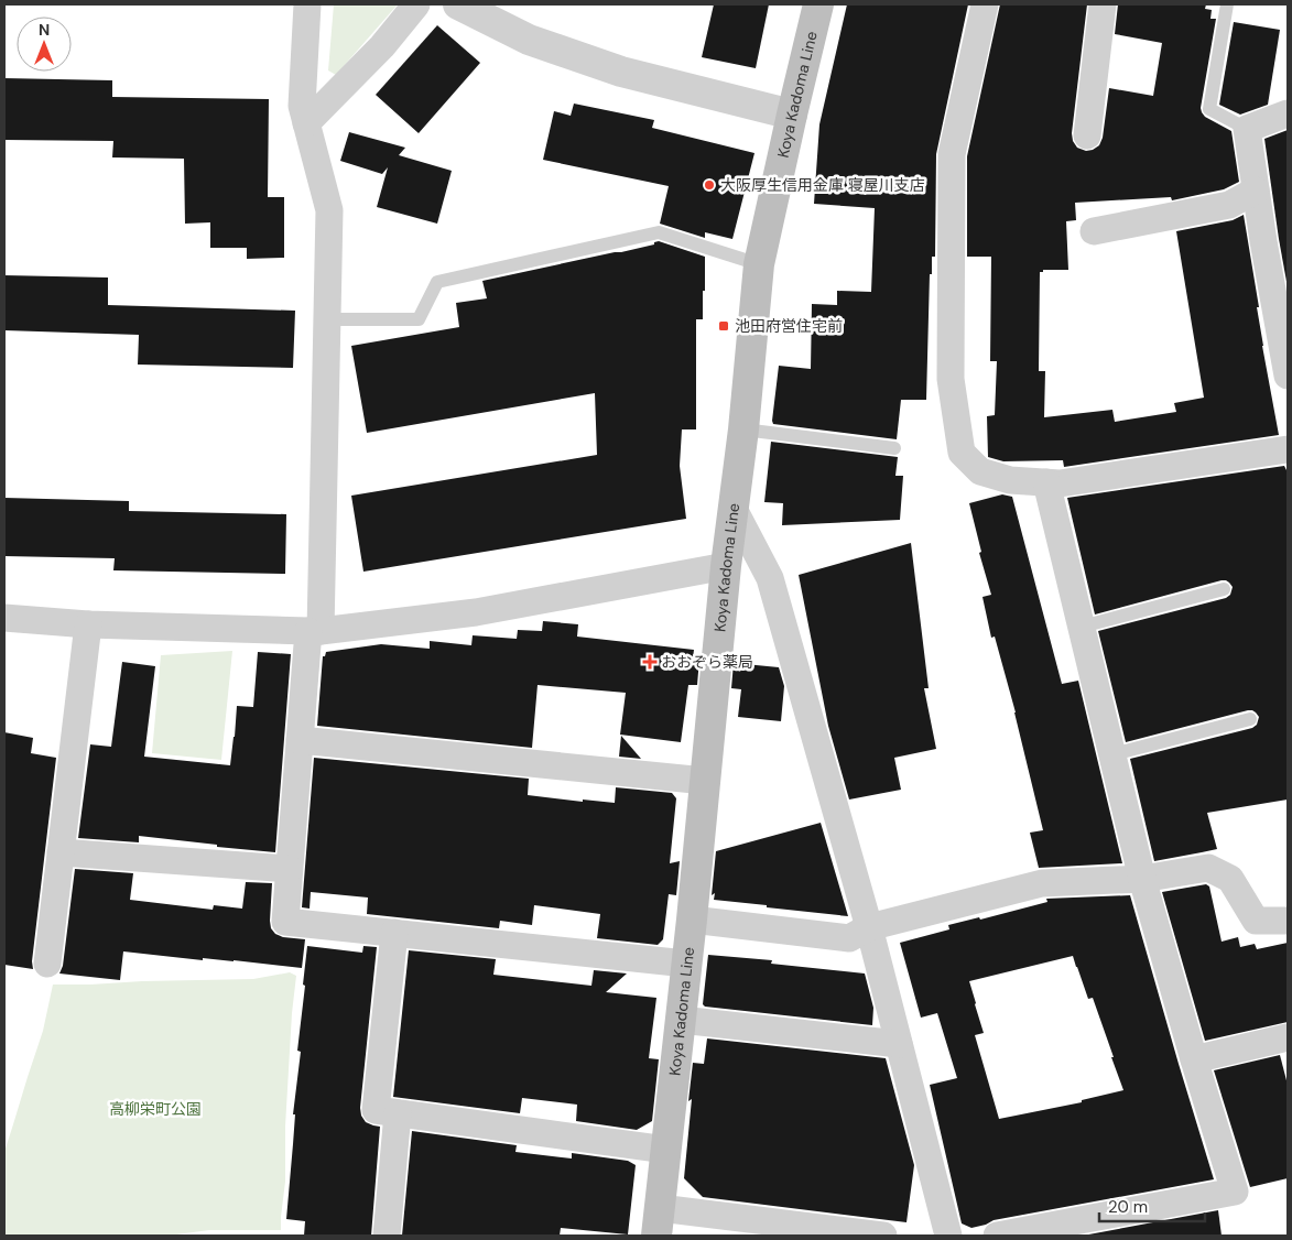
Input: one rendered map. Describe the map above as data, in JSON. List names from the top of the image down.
{
  "streets": {
    "main road": ["Koya Kadoma Line"]
  },
  "parks": ["高柳栄町公園"],
  "places": {
    "other": ["大阪厚生信用金庫 寝屋川支店"],
    "transit": ["池田府営住宅前"],
    "health": ["おおぞら薬局"]
  },
  "scale_bar": "20 m",
  "north": "top"
}
